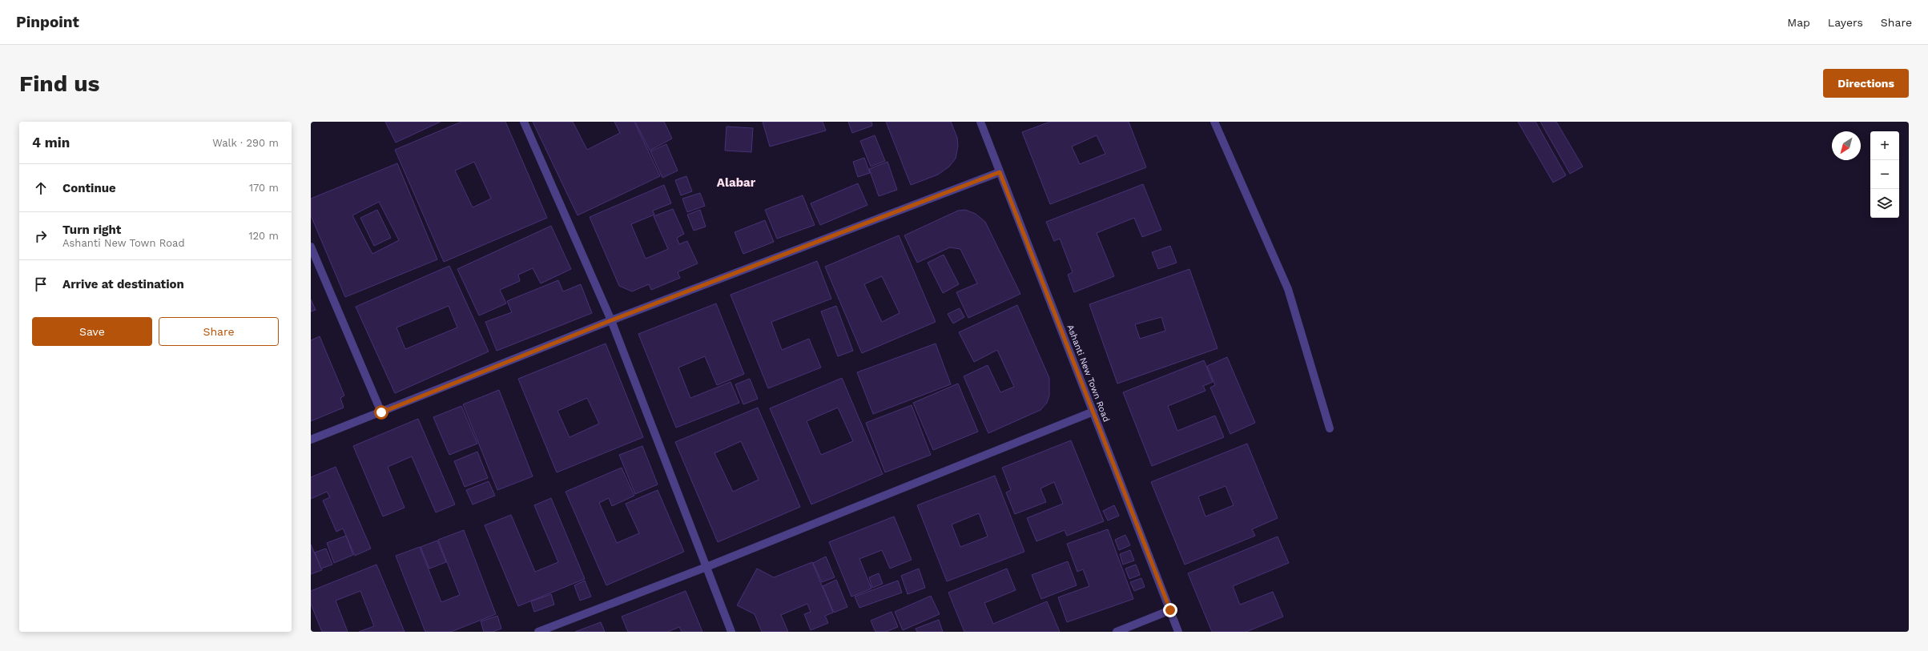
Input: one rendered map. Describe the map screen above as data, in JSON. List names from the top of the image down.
{
  "streets": {
    "street": ["Ashanti New Town Road"]
  },
  "districts": ["Alabar"],
  "north": "bottom left",
  "page": {
    "header": "Pinpoint",
    "nav": ["Map", "Layers", "Share"],
    "buttons": [
      "Directions",
      ["Save", "Share"]
    ],
    "title": "Find us",
    "heading": ["4 min", "Walk · 290 m"],
    "map_buttons": ["+", "−"],
    "list": [
      ["Continue", "170 m"],
      ["Turn right", "Ashanti New Town Road", "120 m"],
      "Arrive at destination"
    ]
  }
}
